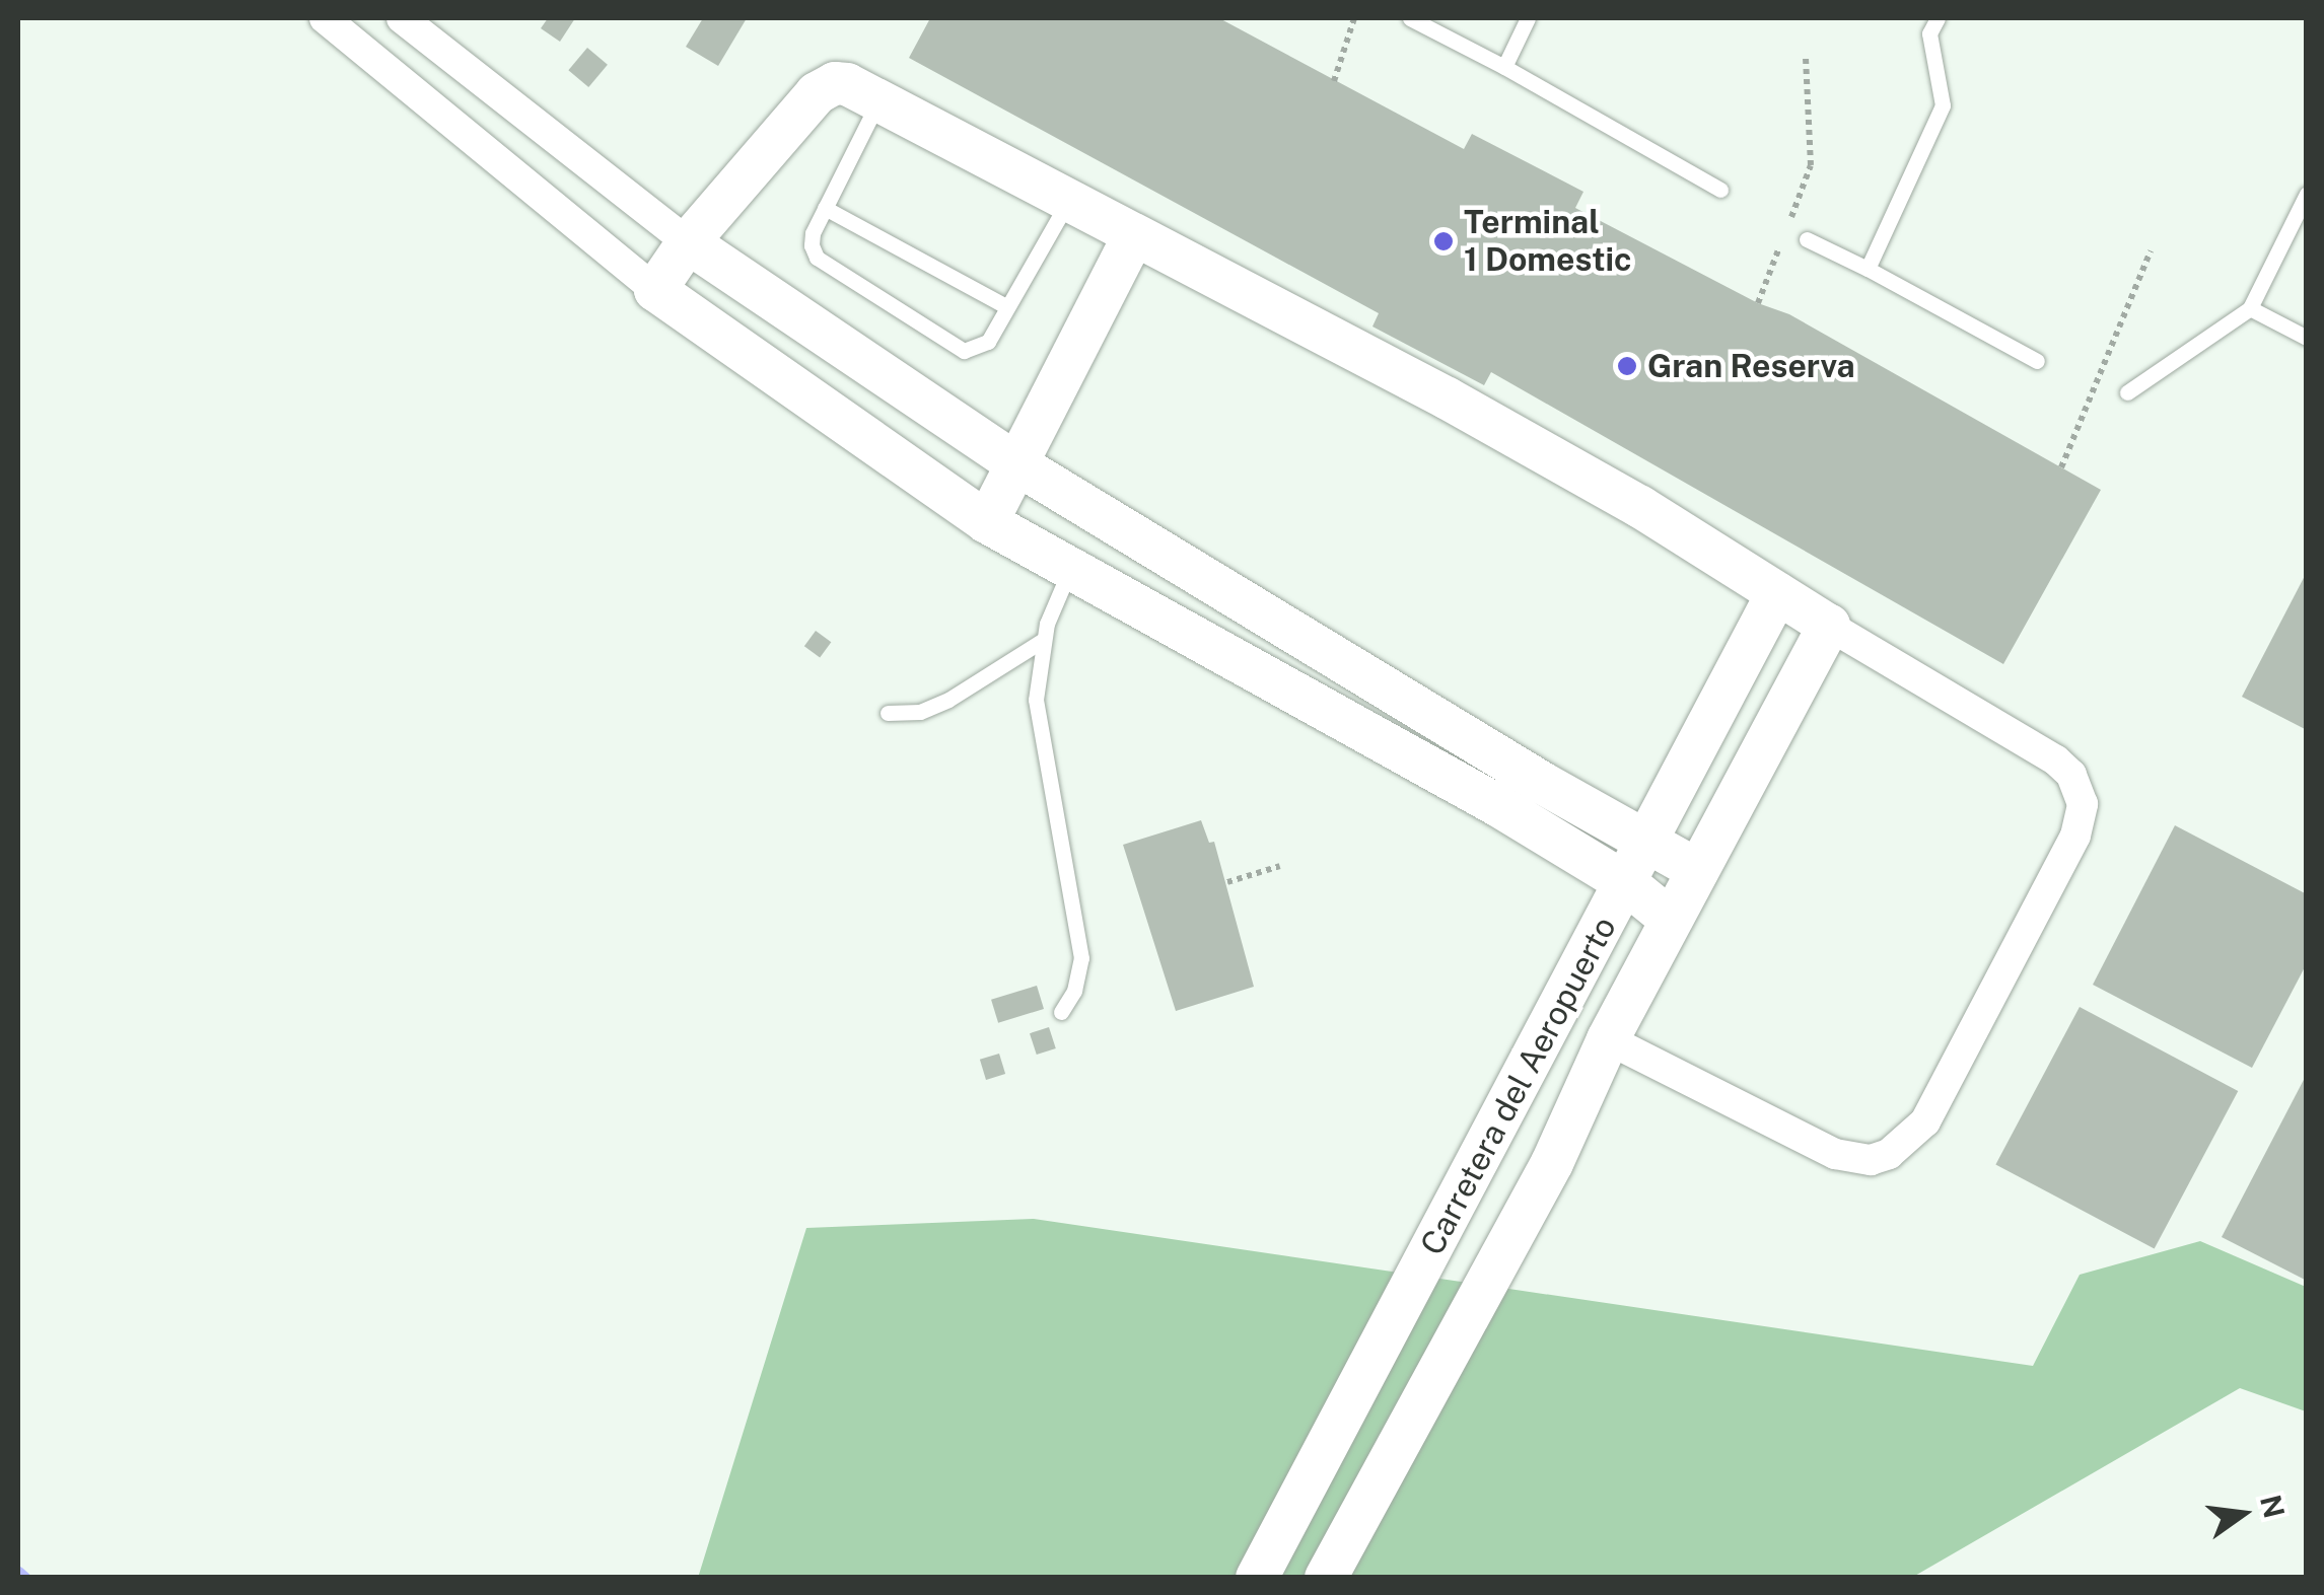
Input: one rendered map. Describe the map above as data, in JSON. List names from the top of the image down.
{
  "streets": {
    "street": ["Carretera del Aeropuerto"]
  },
  "places": ["Terminal 1 Domestic", "Gran Reserva"],
  "north": "right"
}
